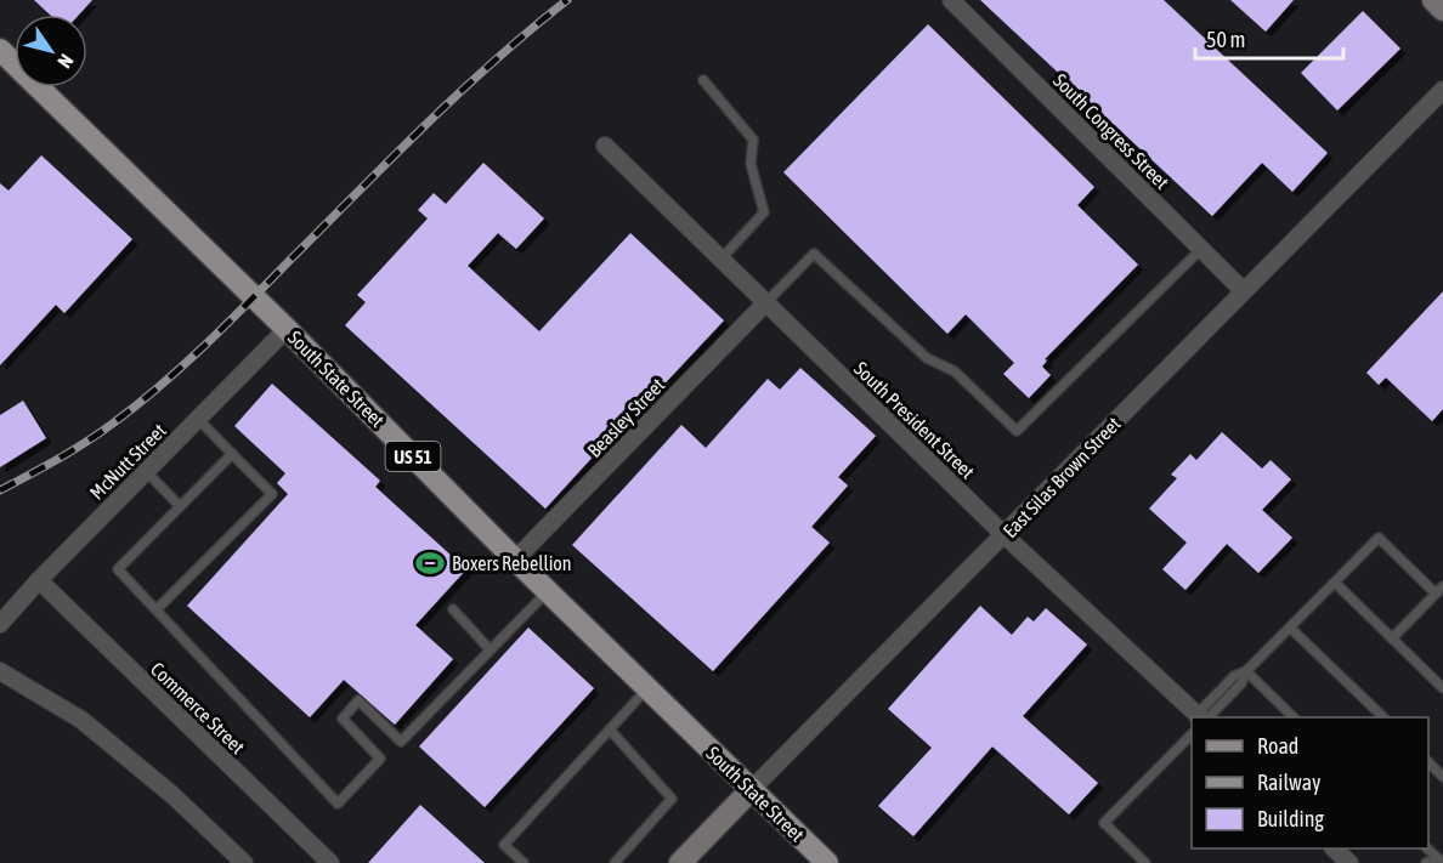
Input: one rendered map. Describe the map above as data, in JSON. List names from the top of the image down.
{
  "streets": {
    "main road": ["South State Street", "US 51"],
    "street": [
      "South Congress Street",
      "Beasley Street",
      "South President Street",
      "McNutt Street",
      "East Silas Brown Street",
      "Commerce Street"
    ]
  },
  "crossings": [
    ["South Congress Street", "East Silas Brown Street"],
    ["South State Street", "Beasley Street"],
    ["South State Street", "McNutt Street"],
    ["South State Street", "East Silas Brown Street"],
    ["Beasley Street", "South President Street"],
    ["South President Street", "East Silas Brown Street"],
    ["McNutt Street", "Commerce Street"]
  ],
  "places": {
    "sports": ["Boxers Rebellion"]
  },
  "legend": ["Road", "Railway", "Building"],
  "scale_bar": "50 m",
  "north": "bottom right"
}
